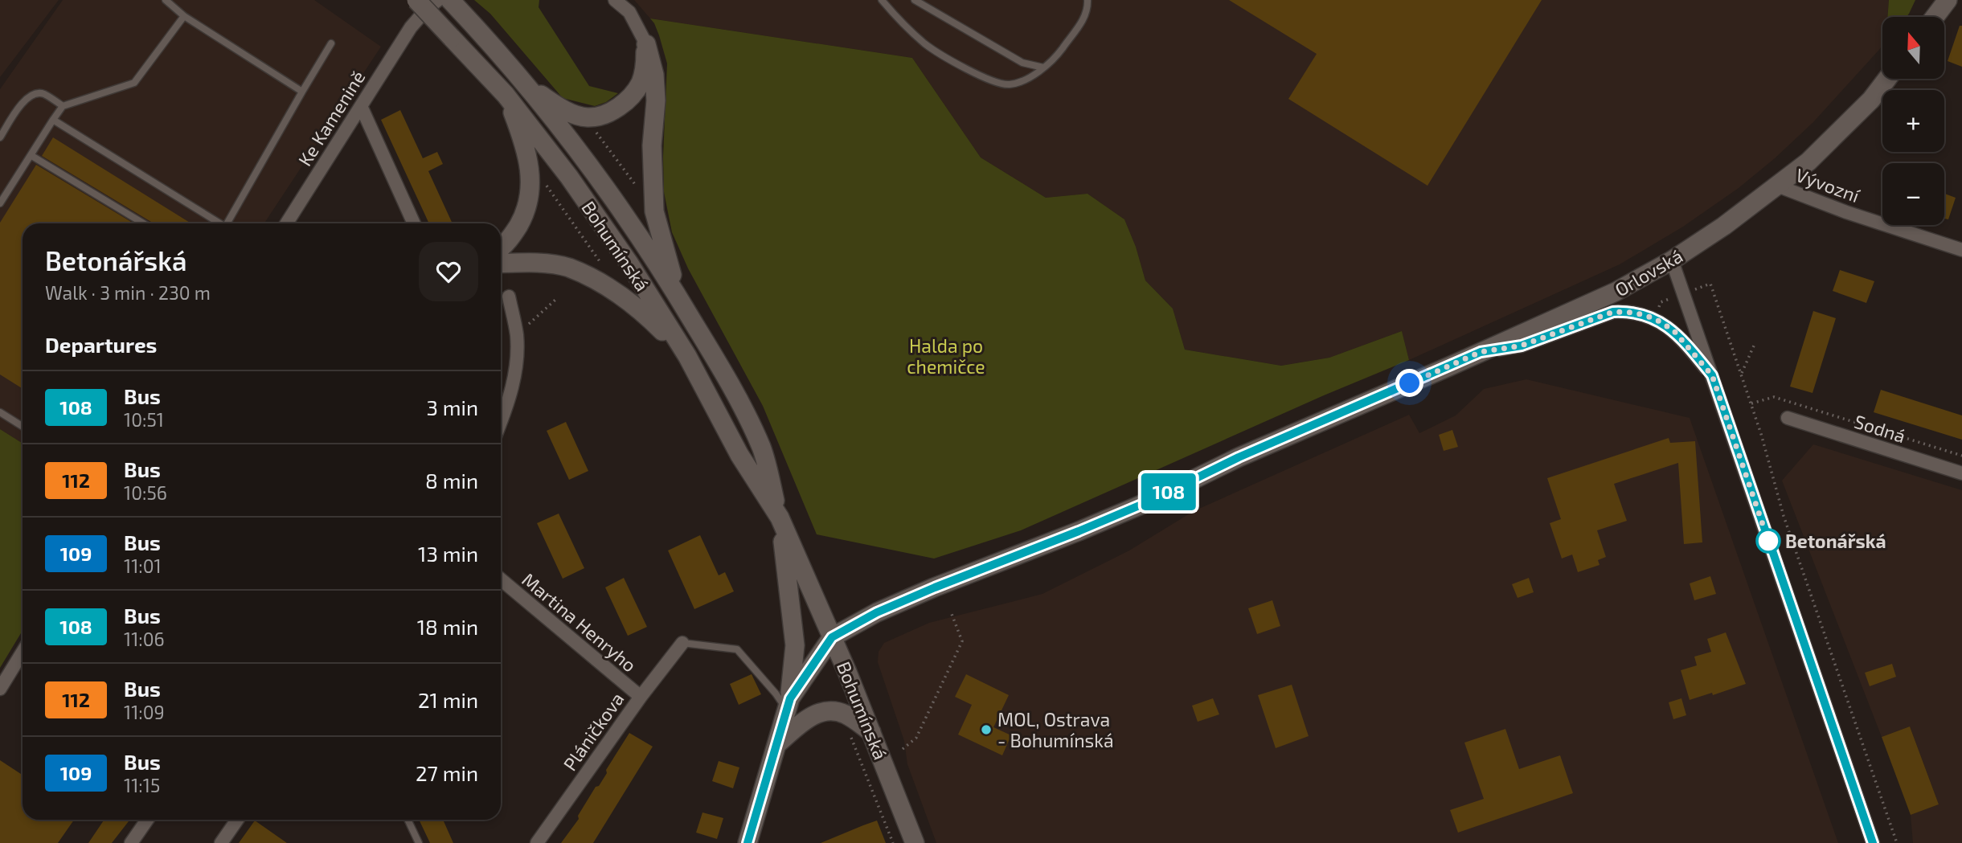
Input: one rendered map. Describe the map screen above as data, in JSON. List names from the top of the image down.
{
  "streets": {
    "main road": ["Bohumínská", "Orlovská"],
    "street": [
      "Ke Kamenině",
      "Vývozní",
      "Sodná",
      "Martina Henryho",
      "Pláničkova"
    ]
  },
  "crossings": [
    ["Vývozní", "Orlovská"],
    ["Bohumínská", "Orlovská"],
    ["Martina Henryho", "Pláničkova"]
  ],
  "parks": ["Halda po chemičce"],
  "places": ["Betonářská", "MOL, Ostrava - Bohumínská"],
  "lines": ["bus line 108"],
  "north": "top",
  "page": {
    "on_map": "108",
    "map_buttons": ["+", "−"],
    "heading": [
      ["Betonářská", "Walk · 3 min · 230 m"],
      "Departures"
    ],
    "list": [
      {
        "mark": "108",
        "name": "Bus",
        "note": "10:51",
        "value": "3 min"
      },
      {
        "mark": "112",
        "name": "Bus",
        "note": "10:56",
        "value": "8 min"
      },
      {
        "mark": "109",
        "name": "Bus",
        "note": "11:01",
        "value": "13 min"
      },
      {
        "mark": "108",
        "name": "Bus",
        "note": "11:06",
        "value": "18 min"
      },
      {
        "mark": "112",
        "name": "Bus",
        "note": "11:09",
        "value": "21 min"
      },
      {
        "mark": "109",
        "name": "Bus",
        "note": "11:15",
        "value": "27 min"
      }
    ]
  }
}
